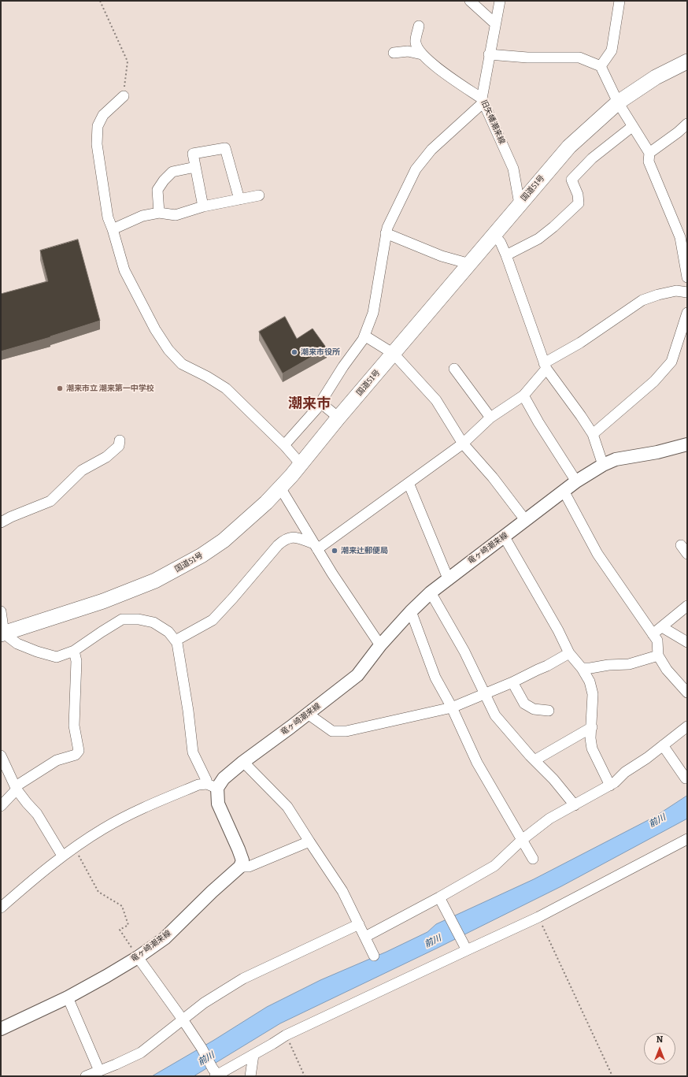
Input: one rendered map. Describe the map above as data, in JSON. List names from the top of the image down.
{
  "streets": {
    "highway": ["国道51号"],
    "main road": ["竜ヶ崎潮来線"],
    "street": ["旧矢幡潮来線"]
  },
  "crossings": [
    ["旧矢幡潮来線", "国道51号"]
  ],
  "districts": ["潮来市"],
  "water": ["前川"],
  "places": ["潮来市役所", "潮来市立 潮来第一中学校", "潮来辻郵便局"],
  "north": "top"
}
